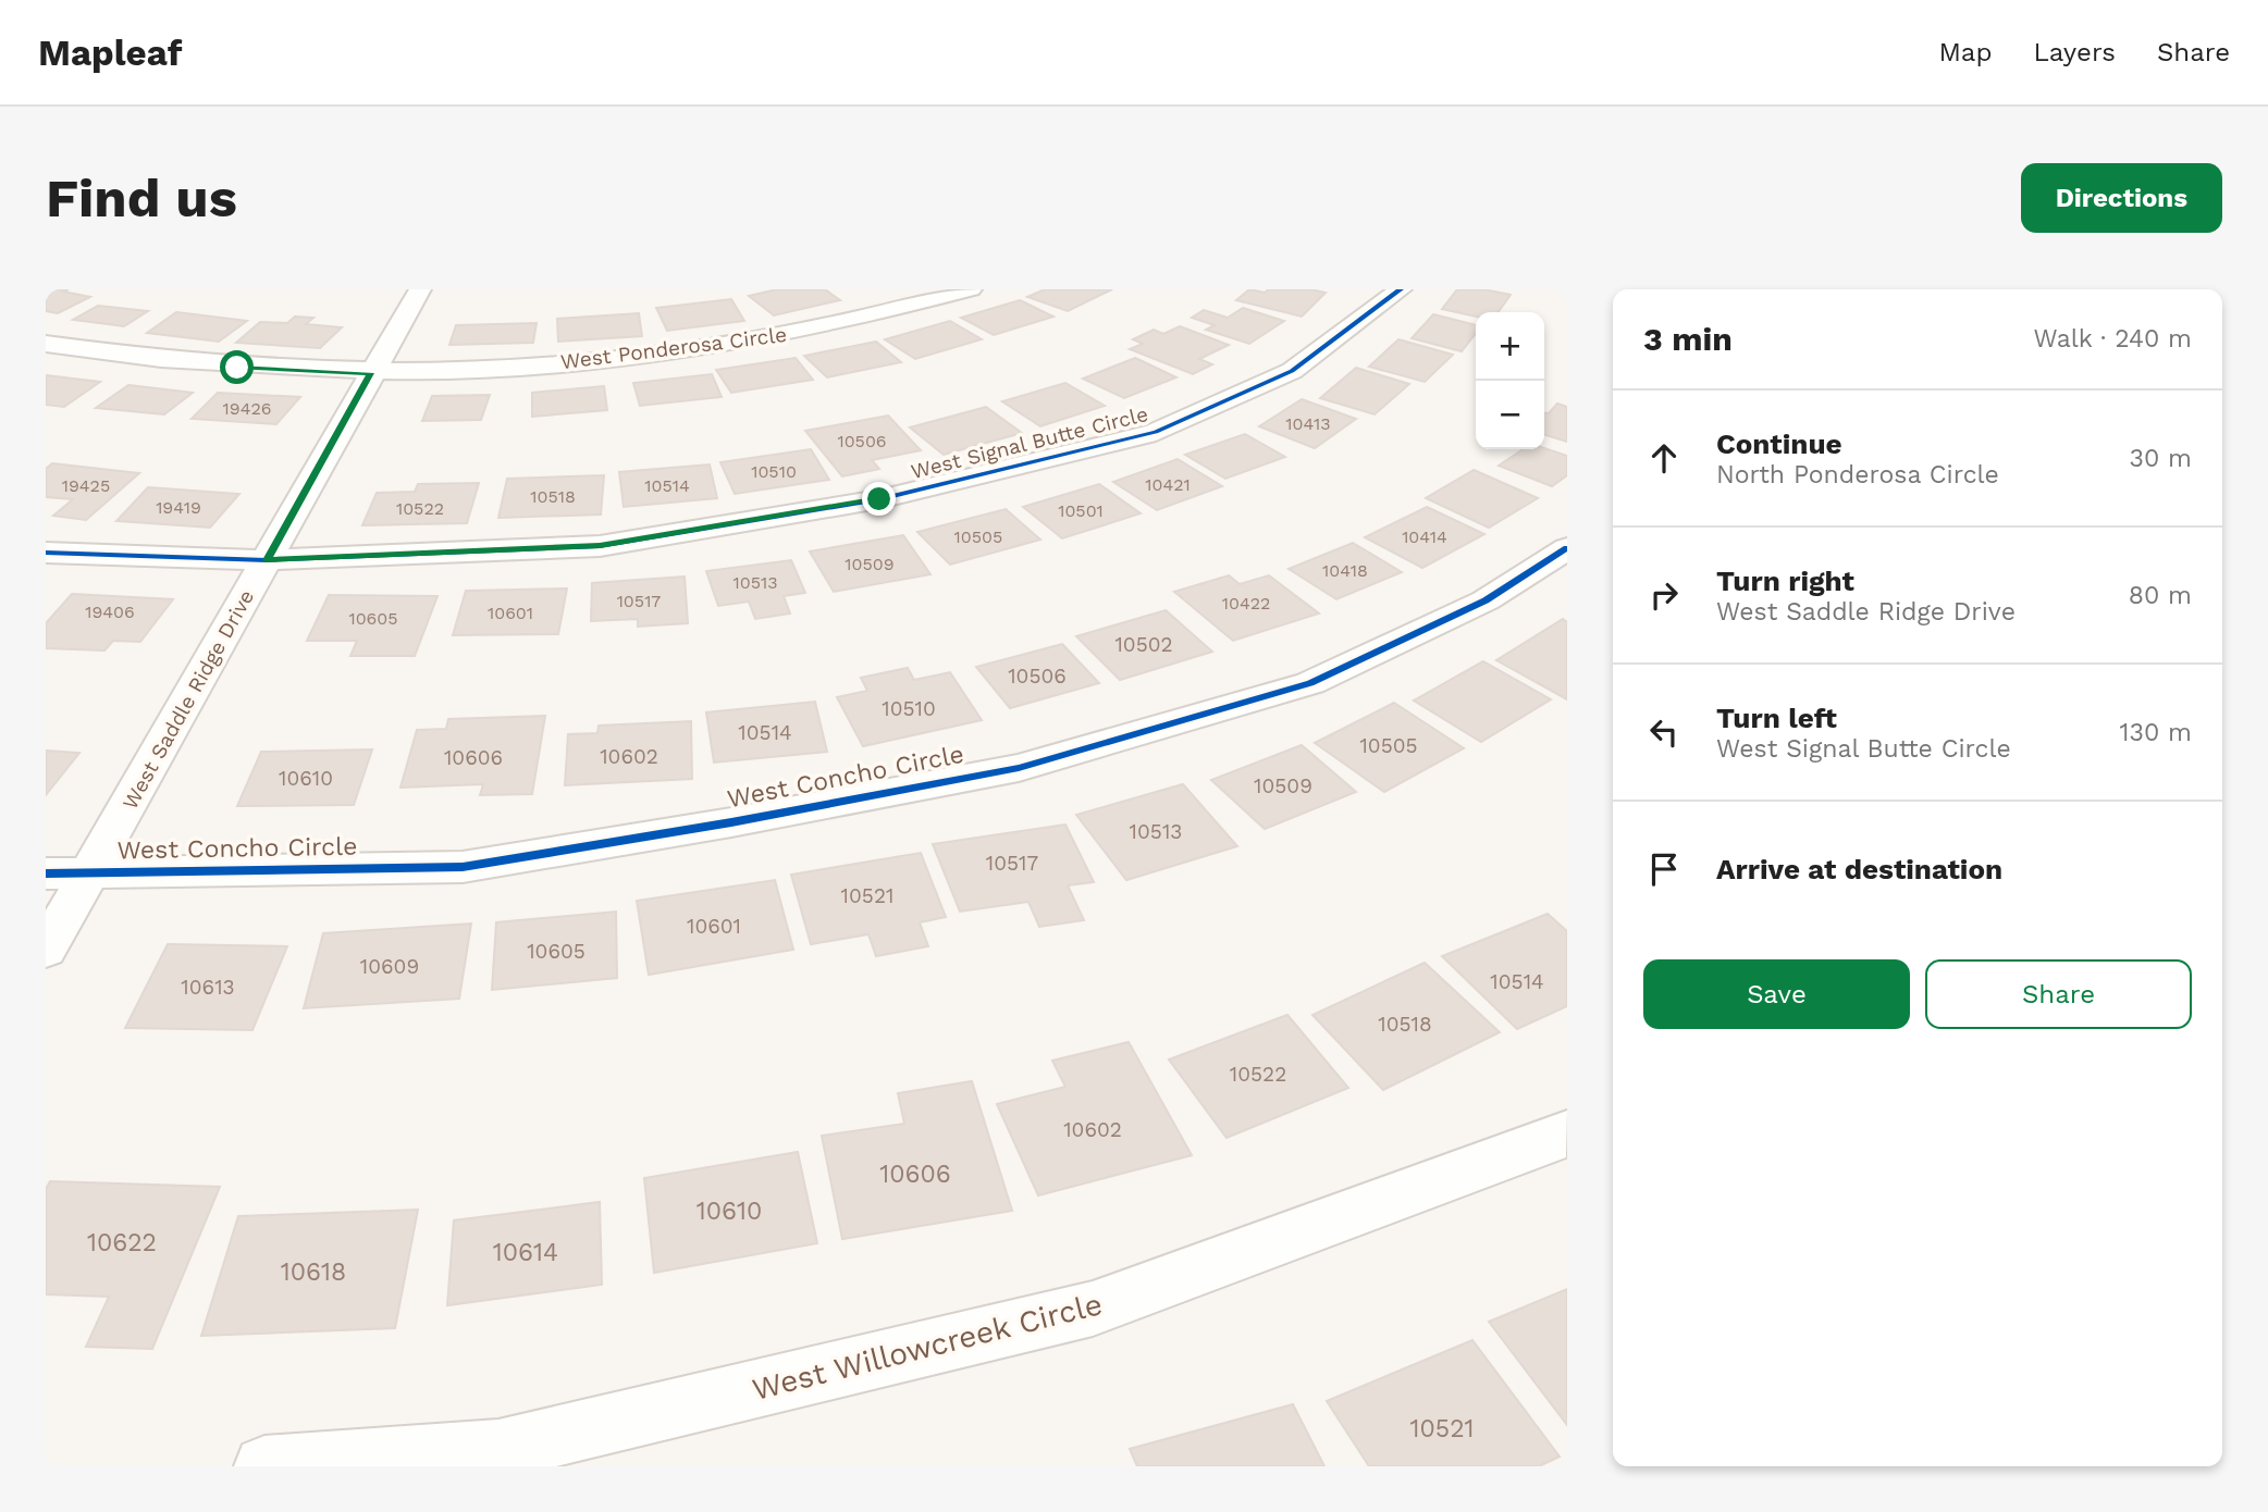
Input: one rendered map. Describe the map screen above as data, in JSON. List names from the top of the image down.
{
  "streets": {
    "street": [
      "West Ponderosa Circle",
      "West Signal Butte Circle",
      "West Saddle Ridge Drive",
      "West Concho Circle",
      "West Willowcreek Circle"
    ]
  },
  "crossings": [
    ["West Ponderosa Circle", "West Saddle Ridge Drive"],
    ["West Signal Butte Circle", "West Saddle Ridge Drive"],
    ["West Saddle Ridge Drive", "West Concho Circle"]
  ],
  "house_numbers": [
    "19426",
    "10413",
    "10506",
    "10510",
    "10421",
    "19425",
    "10514",
    "10518",
    "19419",
    "10522",
    "10501",
    "10505",
    "10414",
    "10509",
    "10418",
    "10513",
    "10517",
    "10422",
    "19406",
    "10601",
    "10605",
    "10502",
    "10506",
    "10510",
    "10514",
    "10505",
    "10602",
    "10606",
    "10610",
    "10509",
    "10513",
    "10517",
    "10521",
    "10601",
    "10605",
    "10609",
    "10514",
    "10613",
    "10518",
    "10522",
    "10602",
    "10606",
    "10610",
    "10622",
    "10614",
    "10618",
    "10521"
  ],
  "page": {
    "header": "Mapleaf",
    "nav": ["Map", "Layers", "Share"],
    "buttons": [
      "Directions",
      ["Save", "Share"]
    ],
    "title": "Find us",
    "heading": ["3 min", "Walk · 240 m"],
    "map_buttons": ["+", "−"],
    "list": [
      ["Continue", "North Ponderosa Circle", "30 m"],
      ["Turn right", "West Saddle Ridge Drive", "80 m"],
      ["Turn left", "West Signal Butte Circle", "130 m"],
      "Arrive at destination"
    ]
  }
}
